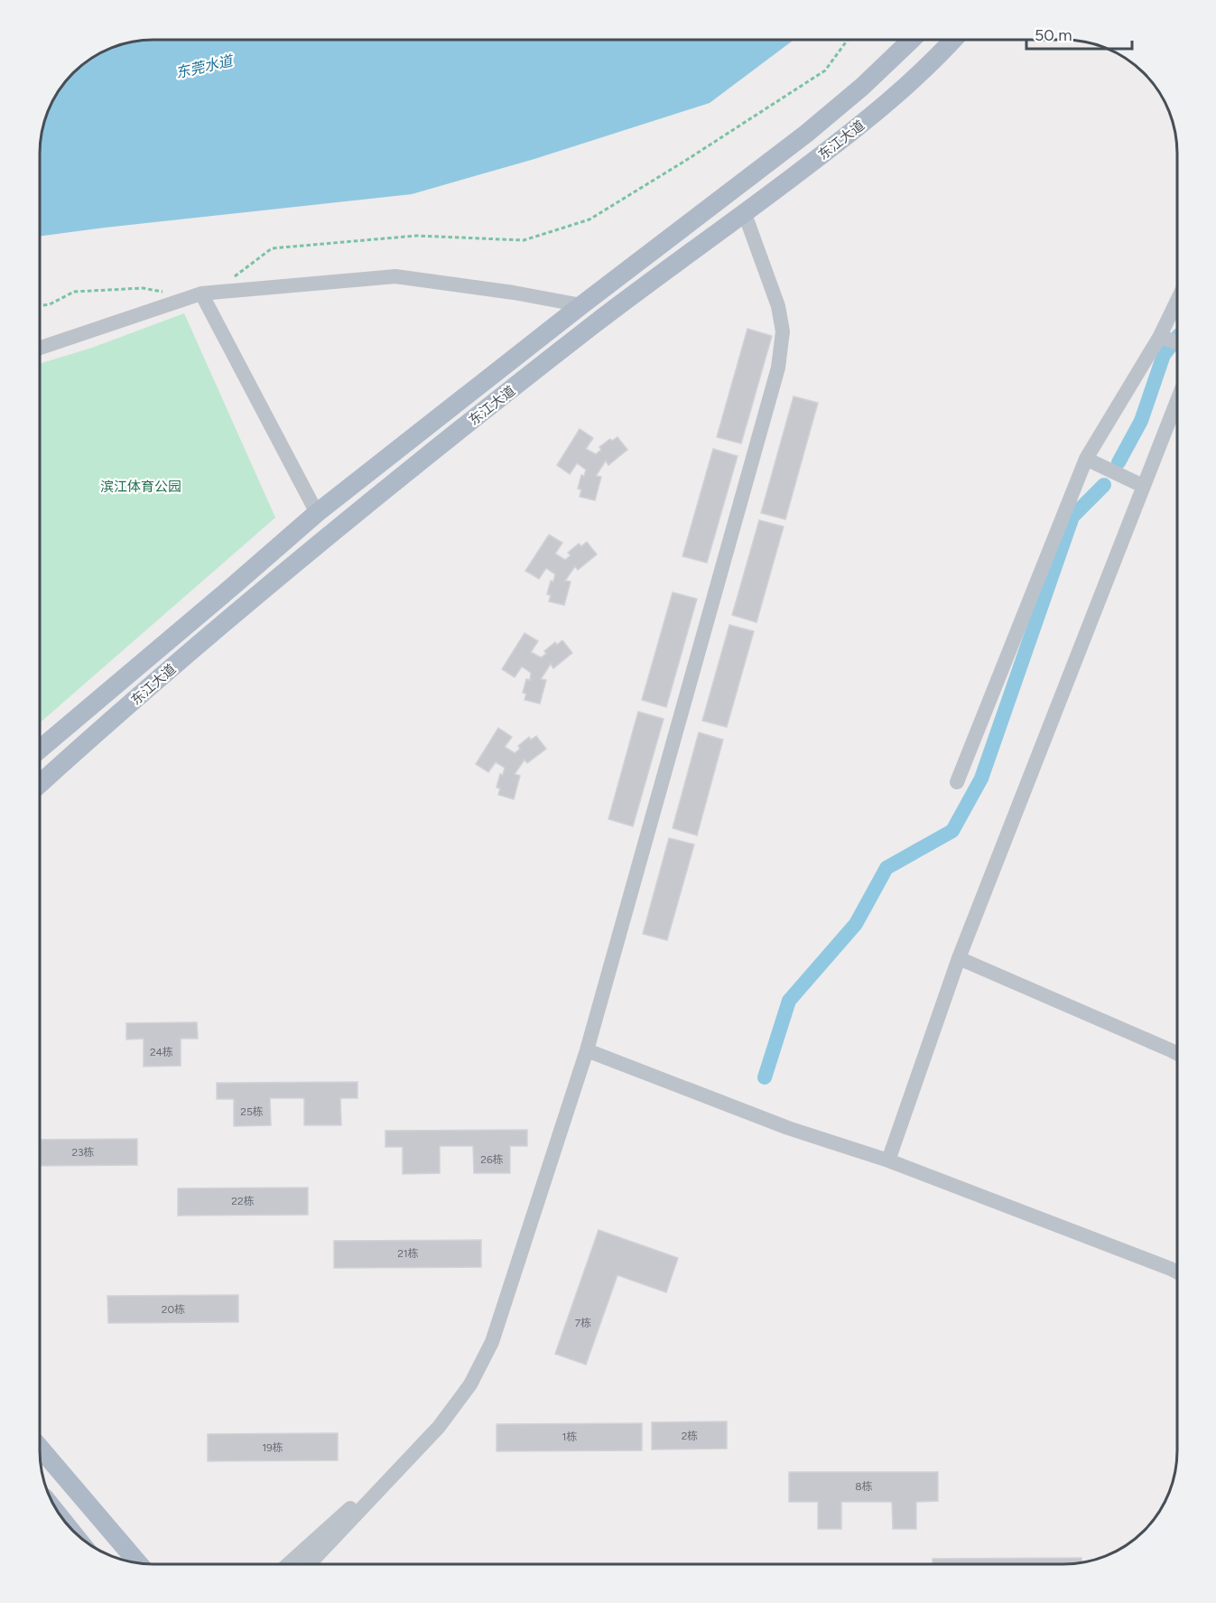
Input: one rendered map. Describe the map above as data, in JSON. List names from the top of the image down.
{
  "streets": {
    "main road": ["东江大道"]
  },
  "water": ["东莞水道"],
  "parks": ["滨江体育公园"],
  "house_numbers": [
    "24栋",
    "25栋",
    "23栋",
    "26栋",
    "22栋",
    "21栋",
    "20栋",
    "7栋",
    "2栋",
    "1栋",
    "19栋",
    "8栋"
  ],
  "scale_bar": "50 m"
}
